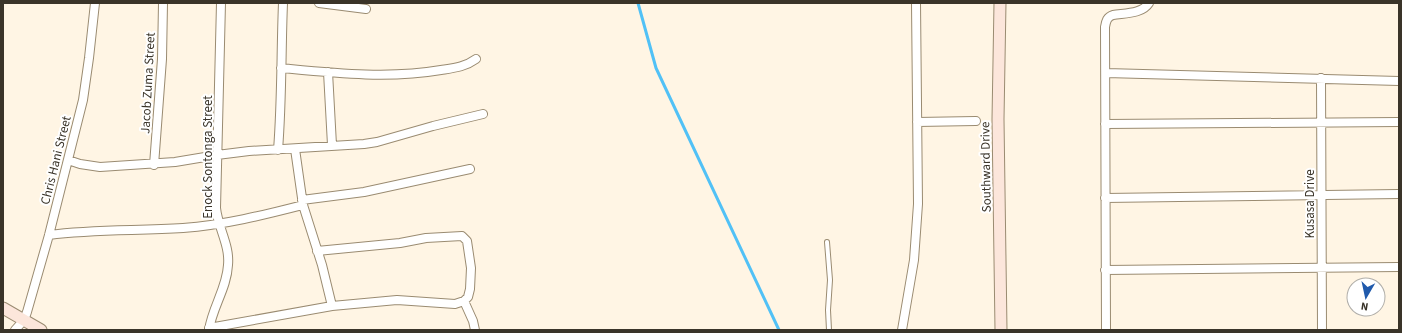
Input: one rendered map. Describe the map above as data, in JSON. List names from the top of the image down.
{
  "streets": {
    "main road": ["Southward Drive"],
    "street": [
      "Jacob Zuma Street",
      "Enock Sontonga Street",
      "Chris Hani Street",
      "Kusasa Drive"
    ]
  },
  "north": "bottom"
}
